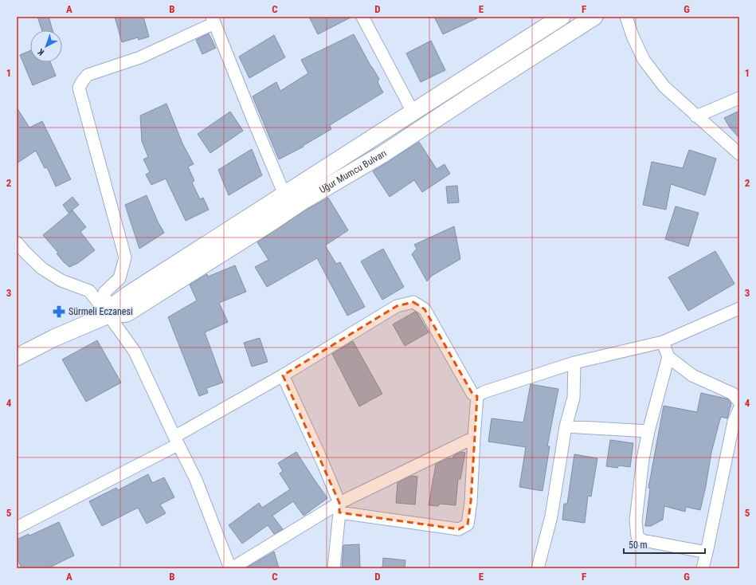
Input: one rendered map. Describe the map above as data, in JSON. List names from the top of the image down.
{
  "streets": {
    "street": ["Uğur Mumcu Bulvarı"]
  },
  "places": {
    "pharmacy": ["Sürmeli Eczanesi"]
  },
  "scale_bar": "50 m",
  "north": "bottom left",
  "grid": {
    "columns": [
      "A",
      "B",
      "C",
      "D",
      "E",
      "F",
      "G"
    ],
    "rows": [
      "1",
      "2",
      "3",
      "4",
      "5"
    ]
  }
}
